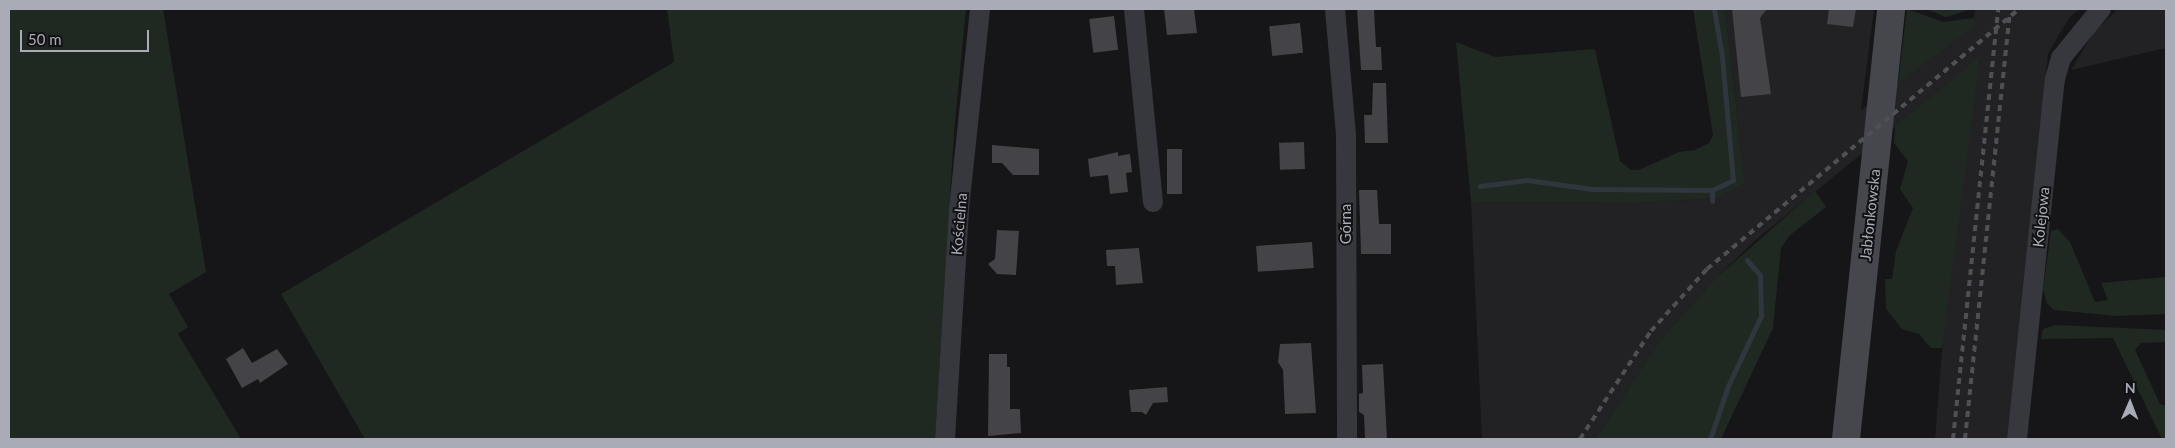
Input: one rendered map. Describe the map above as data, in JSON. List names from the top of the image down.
{
  "streets": {
    "main road": ["Jabłonkowska"],
    "street": ["Kolejowa", "Kościelna", "Górna"]
  },
  "scale_bar": "50 m",
  "north": "top"
}
